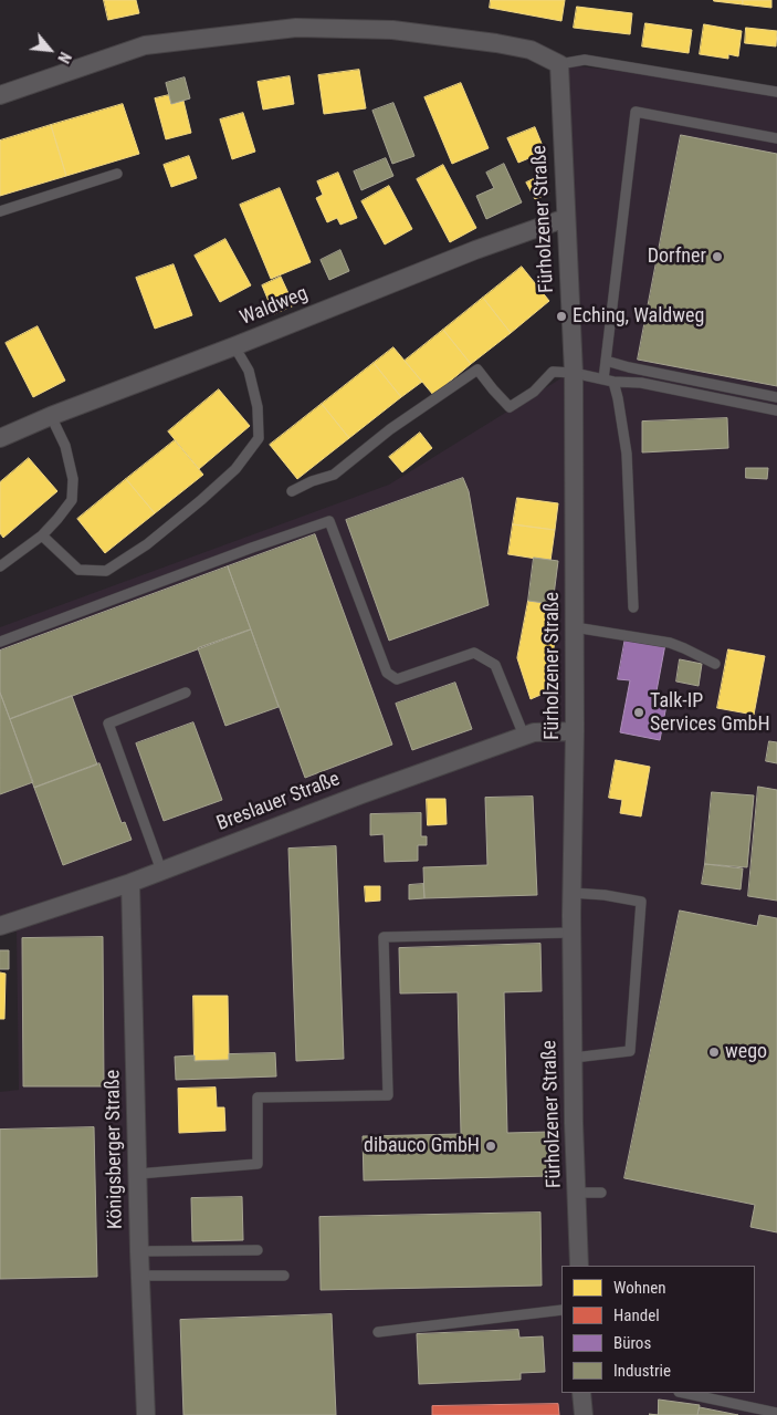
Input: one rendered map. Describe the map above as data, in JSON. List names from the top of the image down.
{
  "streets": {
    "street": [
      "Fürholzener Straße",
      "Waldweg",
      "Breslauer Straße",
      "Königsberger Straße"
    ]
  },
  "crossings": [
    ["Fürholzener Straße", "Waldweg"],
    ["Fürholzener Straße", "Breslauer Straße"],
    ["Breslauer Straße", "Königsberger Straße"]
  ],
  "places": [
    "Dorfner",
    "Eching, Waldweg",
    "Talk-IP Services GmbH",
    "wego",
    "dibauco GmbH"
  ],
  "legend": [
    "Wohnen",
    "Handel",
    "Büros",
    "Industrie"
  ],
  "north": "bottom right"
}
